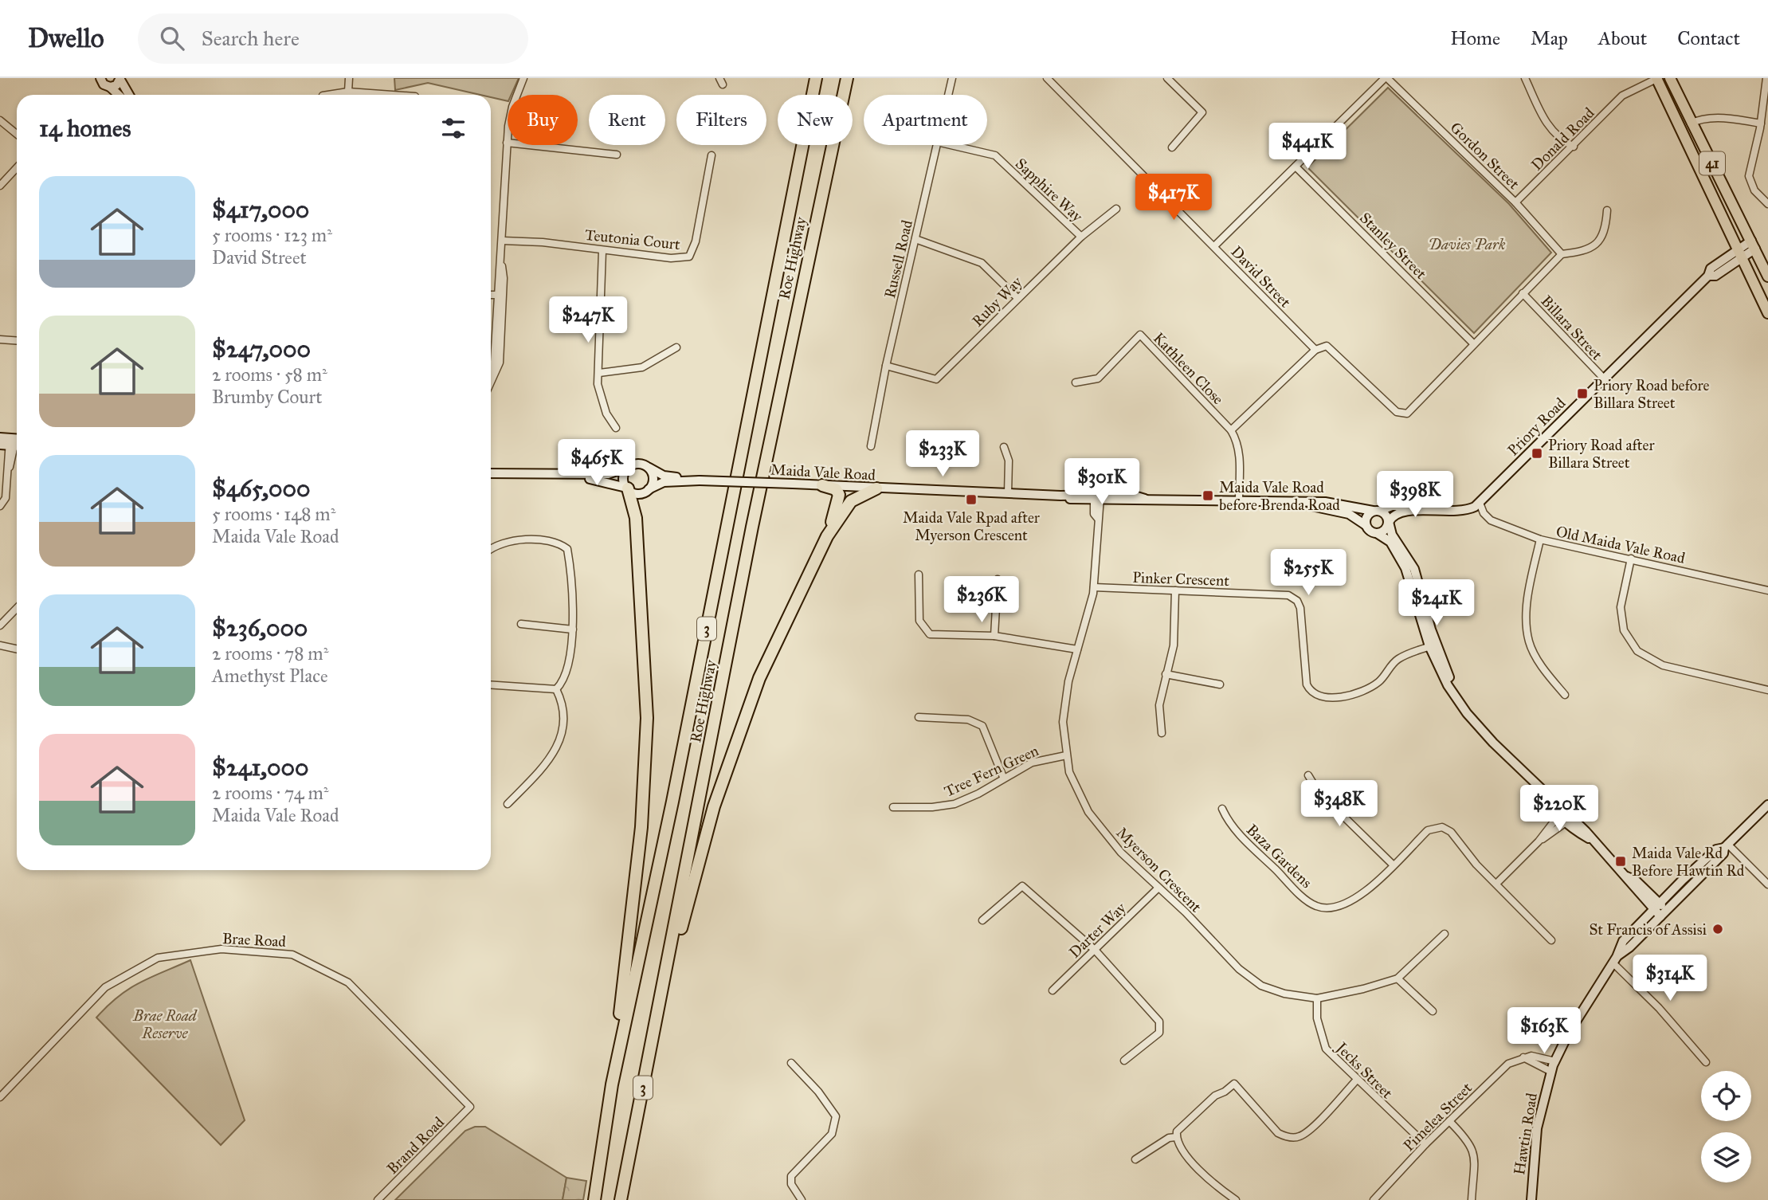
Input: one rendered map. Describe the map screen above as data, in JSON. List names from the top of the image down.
{
  "streets": {
    "highway": ["Roe Highway", "3"],
    "main road": [
      "41",
      "Priory Road",
      "Maida Vale Road",
      "Hawtin Road"
    ],
    "street": [
      "Donald Road",
      "Gordon Street",
      "Sapphire Way",
      "Teutonia Court",
      "Stanley Street",
      "Russell Road",
      "David Street",
      "Ruby Way",
      "Billara Street",
      "Kathleen Close",
      "Old Maida Vale Road",
      "Pinker Crescent",
      "Tree Fern Green",
      "Baza Gardens",
      "Myerson Crescent",
      "Darter Way",
      "Brae Road",
      "Jecks Street",
      "Pimelea Street",
      "Brand Road"
    ]
  },
  "crossings": [
    ["Donald Road", "Gordon Street"],
    ["Donald Road", "41"],
    ["41", "Priory Road"],
    ["Sapphire Way", "Ruby Way"],
    ["Russell Road", "Ruby Way"],
    ["Billara Street", "Priory Road"],
    ["Priory Road", "Maida Vale Road"],
    ["Priory Road", "Old Maida Vale Road"],
    ["Maida Vale Road", "Myerson Crescent"],
    ["Pinker Crescent", "Myerson Crescent"],
    ["Tree Fern Green", "Myerson Crescent"],
    ["Myerson Crescent", "Darter Way"],
    ["Myerson Crescent", "Jecks Street"],
    ["Brae Road", "Brand Road"],
    ["Jecks Street", "Pimelea Street"]
  ],
  "parks": ["Davies Park", "Brae Road Reserve"],
  "places": {
    "transit": [
      "Priory Road before Billara Street",
      "Priory Road after Billara Street",
      "Maida Vale Road before Brenda Road",
      "Maida Vale Rpad after Myerson Crescent",
      "Maida Vale Rd Before Hawtin Rd"
    ],
    "other": ["St Francis of Assisi"]
  },
  "page": {
    "header": "Dwello",
    "search": "Search here",
    "nav": [
      "Home",
      "Map",
      "About",
      "Contact"
    ],
    "chip": [
      "Buy",
      "Rent",
      "Filters",
      "New",
      "Apartment"
    ],
    "heading": "14 homes",
    "price": [
      "$441K",
      "$417K",
      "$247K",
      "$233K",
      "$465K",
      "$301K",
      "$398K",
      "$255K",
      "$236K",
      "$241K",
      "$348K",
      "$220K",
      "$314K",
      "$163K"
    ],
    "list": [
      {
        "name": "$417,000",
        "note": "5 rooms · 123 m² · David Street"
      },
      {
        "name": "$247,000",
        "note": "2 rooms · 58 m² · Brumby Court"
      },
      {
        "name": "$465,000",
        "note": "5 rooms · 148 m² · Maida Vale Road"
      },
      {
        "name": "$236,000",
        "note": "2 rooms · 78 m² · Amethyst Place"
      },
      {
        "name": "$241,000",
        "note": "2 rooms · 74 m² · Maida Vale Road"
      }
    ]
  }
}
